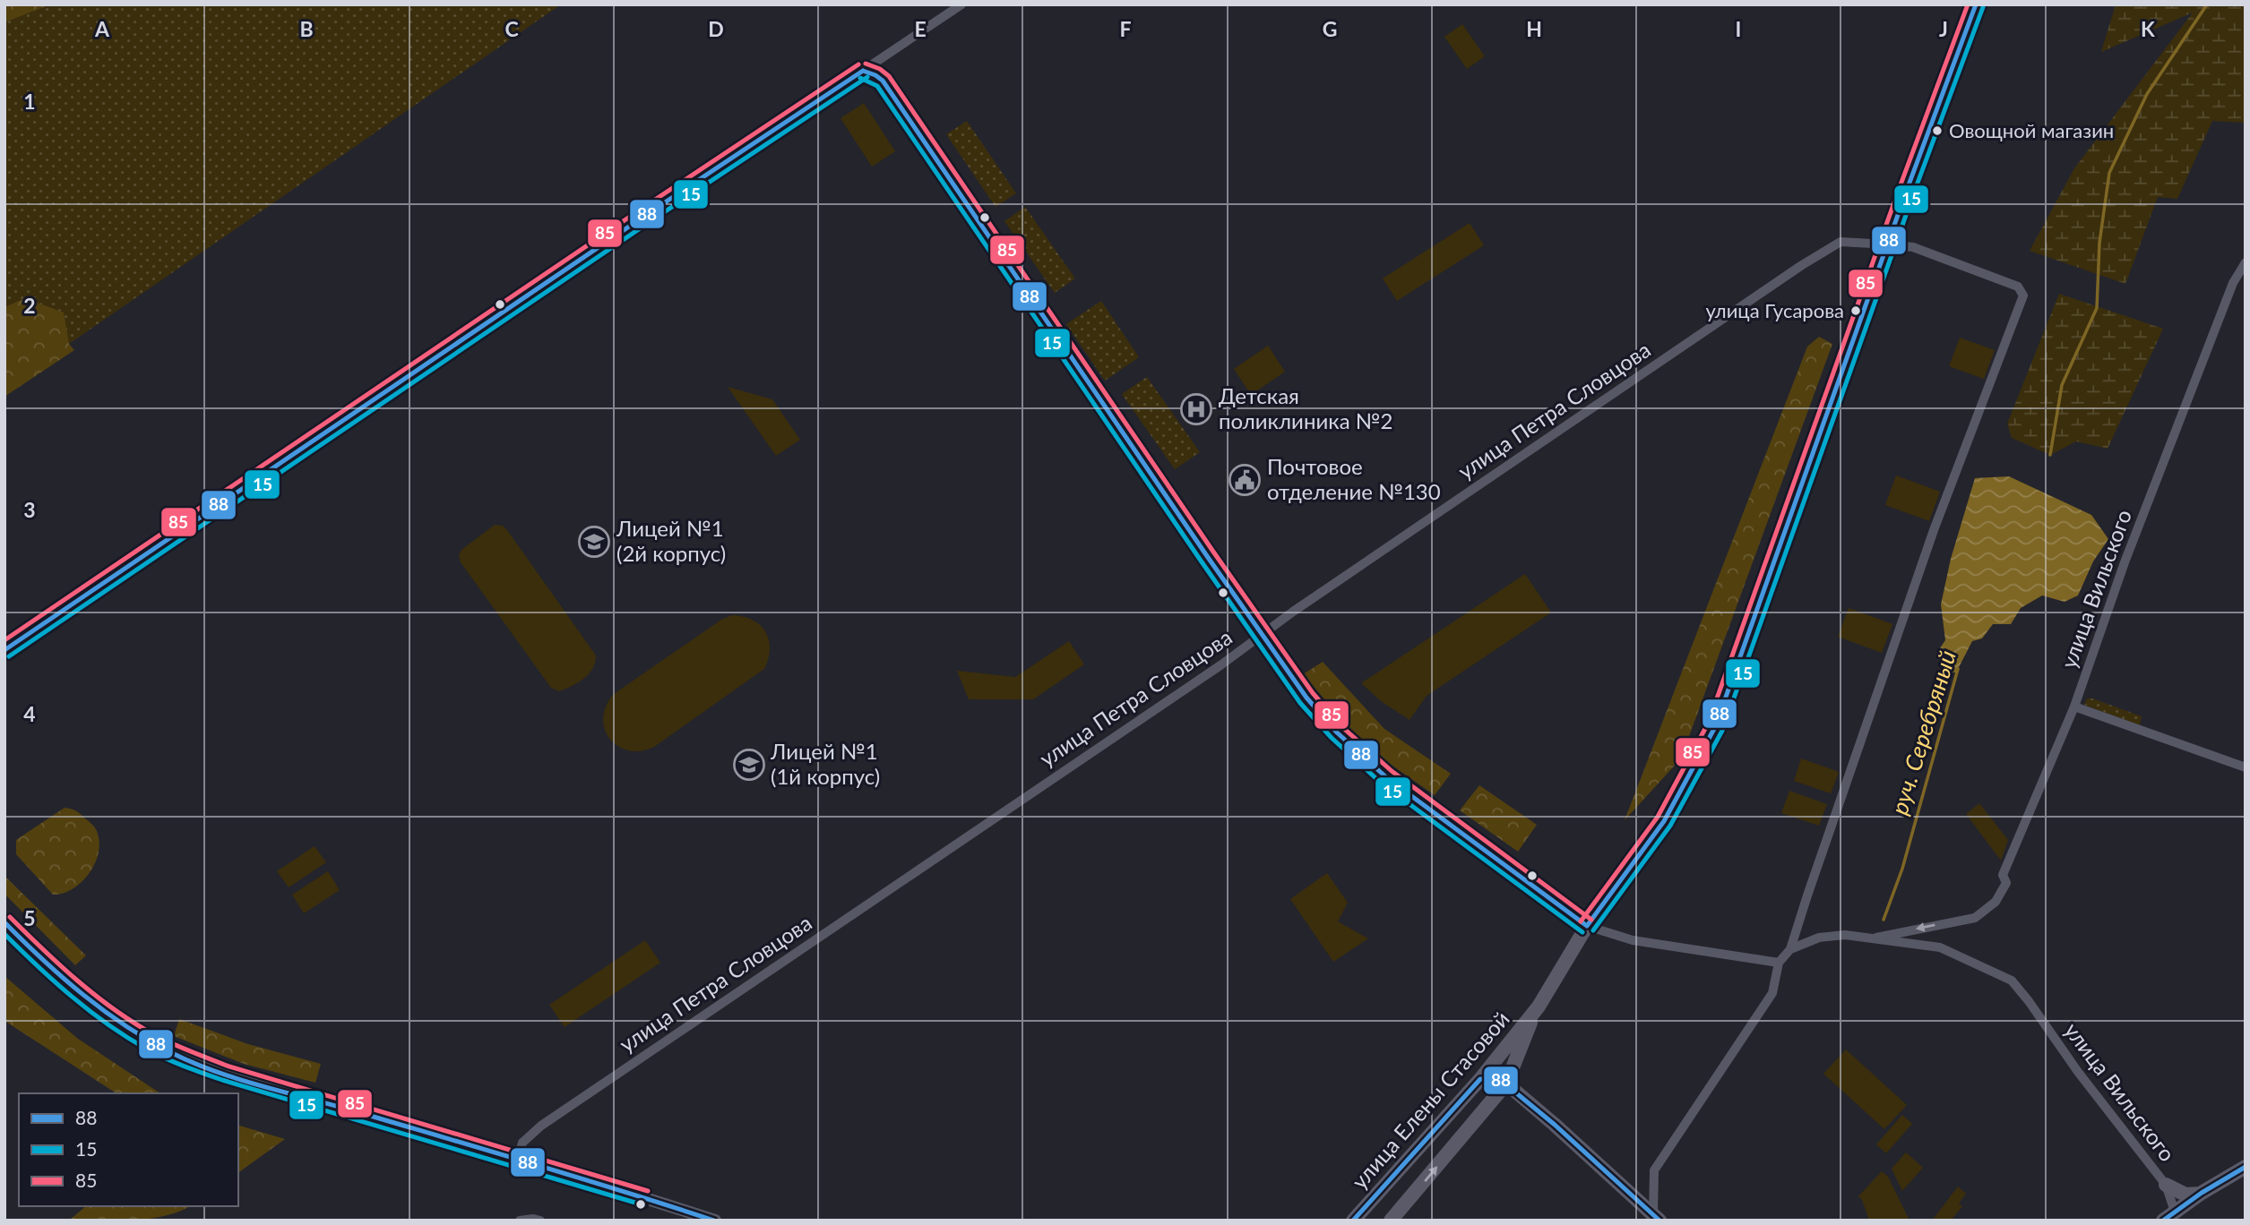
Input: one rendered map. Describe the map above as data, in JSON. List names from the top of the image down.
{
  "streets": {
    "main road": ["улица Елены Стасовой"],
    "street": ["улица Петра Словцова", "улица Вильского"]
  },
  "crossings": [
    ["улица Петра Словцова", "улица Елены Стасовой"]
  ],
  "water": ["руч. Серебряный"],
  "places": {
    "other": ["Овощной магазин", "улица Гусарова"],
    "hospital": ["Детская поликлиника №2"],
    "public building": ["Почтовое отделение №130"],
    "school or university": ["Лицей №1 (2й корпус)", "Лицей №1 (1й корпус)"]
  },
  "lines": ["transit line 88", "transit line 85", "transit line 15"],
  "legend": ["88", "15", "85"],
  "grid": {
    "columns": [
      "A",
      "B",
      "C",
      "D",
      "E",
      "F",
      "G",
      "H",
      "I",
      "J",
      "K"
    ],
    "rows": [
      "1",
      "2",
      "3",
      "4",
      "5"
    ]
  }
}
